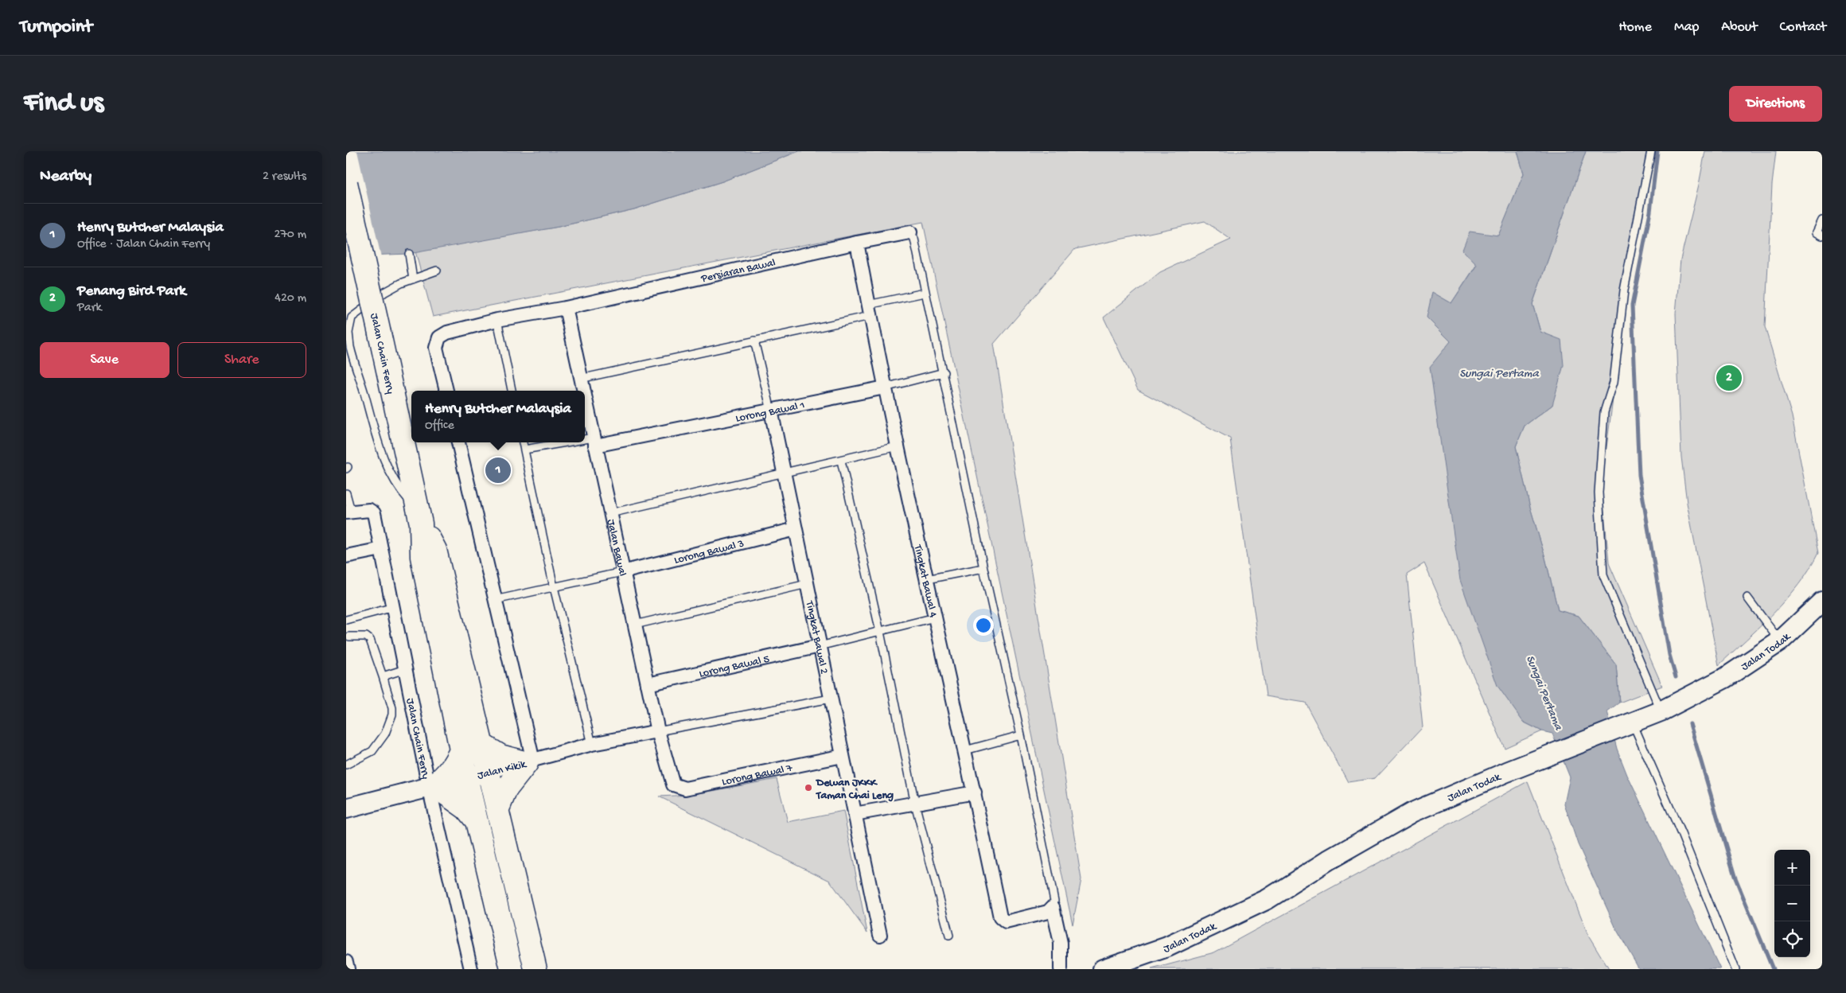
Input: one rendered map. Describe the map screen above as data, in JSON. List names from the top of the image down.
{
  "streets": {
    "highway": ["Jalan Chain Ferry"],
    "main road": ["Jalan Todak", "Jalan Kikik"],
    "street": [
      "Persiaran Bawal",
      "Lorong Bawal 1",
      "Jalan Bawal",
      "Lorong Bawal 3",
      "Tingkat Bawal 4",
      "Tingkat Bawal 2",
      "Lorong Bawal 5",
      "Lorong Bawal 7"
    ]
  },
  "crossings": [
    ["Persiaran Bawal", "Jalan Bawal"],
    ["Persiaran Bawal", "Tingkat Bawal 4"],
    ["Jalan Chain Ferry", "Jalan Kikik"],
    ["Lorong Bawal 1", "Jalan Bawal"],
    ["Lorong Bawal 1", "Tingkat Bawal 4"],
    ["Lorong Bawal 1", "Tingkat Bawal 2"],
    ["Jalan Bawal", "Lorong Bawal 3"],
    ["Jalan Bawal", "Lorong Bawal 5"],
    ["Jalan Bawal", "Jalan Kikik"],
    ["Jalan Bawal", "Lorong Bawal 7"],
    ["Lorong Bawal 3", "Tingkat Bawal 2"],
    ["Tingkat Bawal 2", "Lorong Bawal 5"],
    ["Tingkat Bawal 2", "Lorong Bawal 7"]
  ],
  "water": ["Sungai Pertama"],
  "places": ["Dewan JKKK Taman Chai Leng"],
  "page": {
    "header": "Turnpoint",
    "nav": [
      "Home",
      "Map",
      "About",
      "Contact"
    ],
    "buttons": [
      "Directions",
      ["Save", "Share"]
    ],
    "title": "Find us",
    "heading": ["Nearby", "2 results"],
    "list": [
      {
        "mark": "1",
        "name": "Henry Butcher Malaysia",
        "note": "Office · Jalan Chain Ferry",
        "value": "270 m"
      },
      {
        "mark": "2",
        "name": "Penang Bird Park",
        "note": "Park",
        "value": "420 m"
      }
    ],
    "pins": ["2", "1"],
    "popup": ["Henry Butcher Malaysia", "Office"],
    "map_buttons": ["+", "−"]
  }
}
